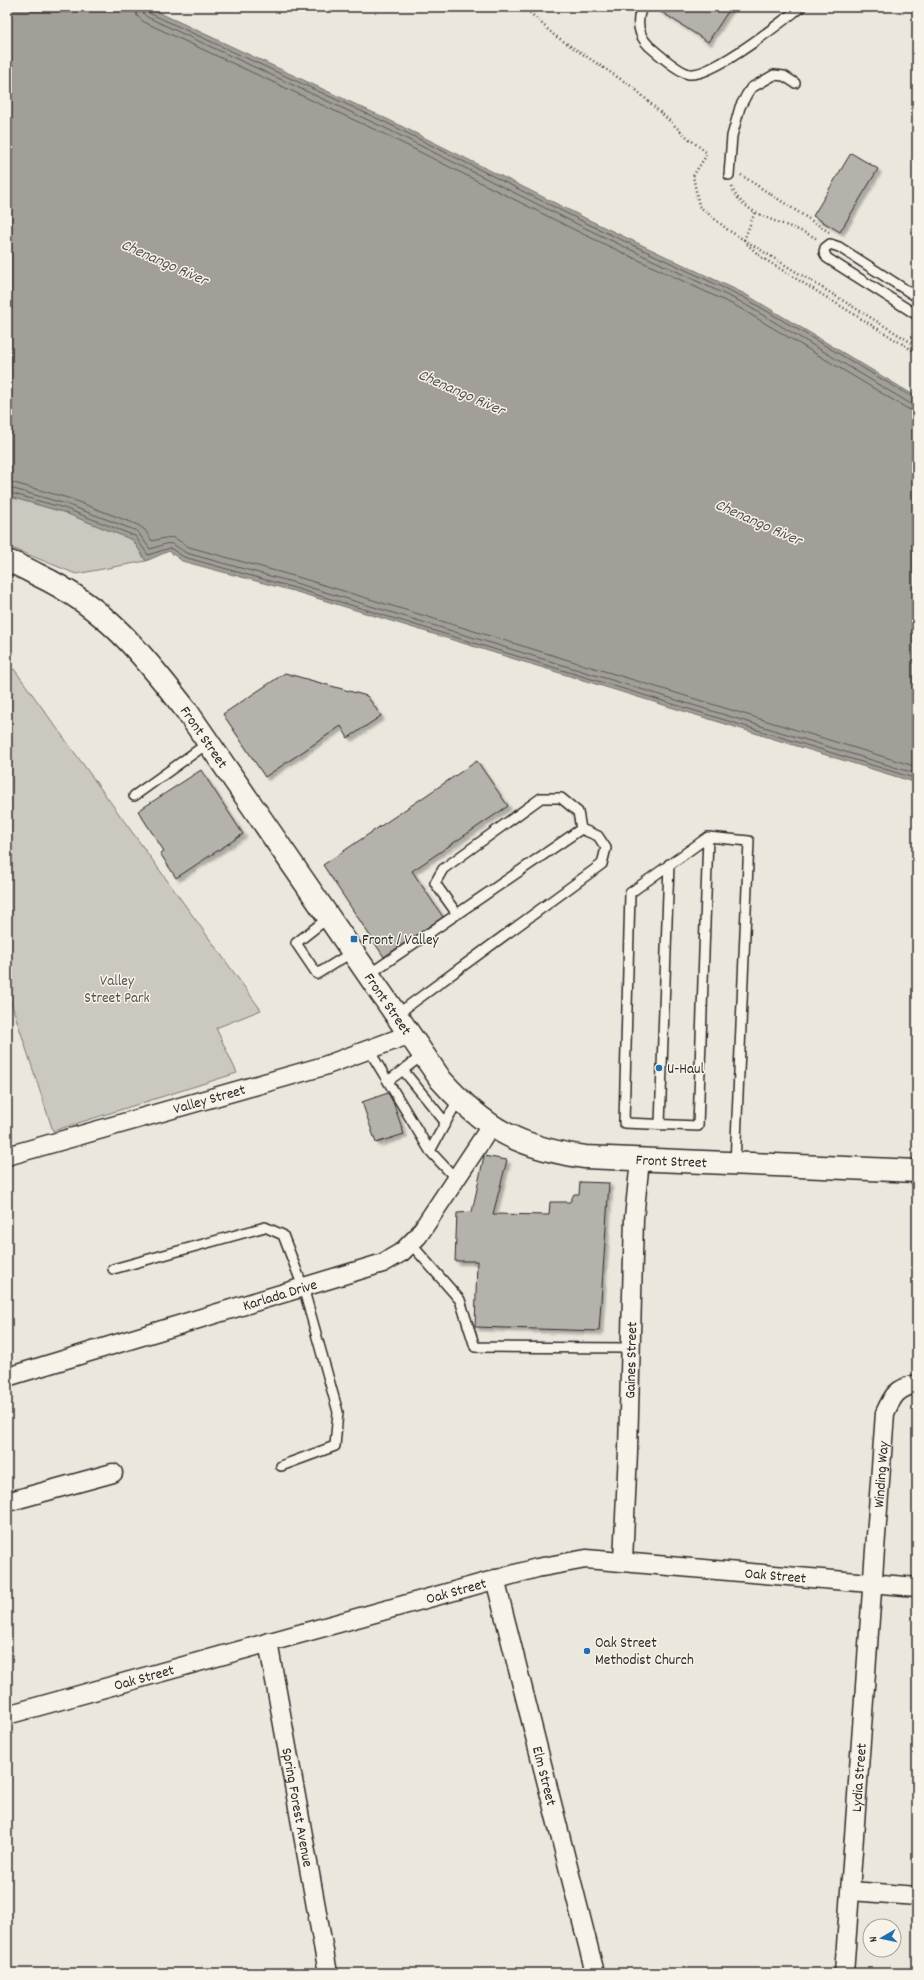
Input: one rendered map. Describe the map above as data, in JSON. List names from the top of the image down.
{
  "streets": {
    "main road": ["Front Street"],
    "street": [
      "Valley Street",
      "Karlada Drive",
      "Gaines Street",
      "Winding Way",
      "Oak Street",
      "Elm Street",
      "Lydia Street",
      "Spring Forest Avenue"
    ]
  },
  "crossings": [
    ["Front Street", "Valley Street"],
    ["Front Street", "Karlada Drive"],
    ["Front Street", "Gaines Street"],
    ["Gaines Street", "Oak Street"],
    ["Winding Way", "Oak Street"],
    ["Winding Way", "Lydia Street"],
    ["Oak Street", "Elm Street"],
    ["Oak Street", "Lydia Street"],
    ["Oak Street", "Spring Forest Avenue"]
  ],
  "water": ["Chenango River"],
  "parks": ["Valley Street Park"],
  "places": {
    "transit": ["Front / Valley"],
    "other": ["U-Haul", "Oak Street Methodist Church"]
  },
  "north": "left"
}
